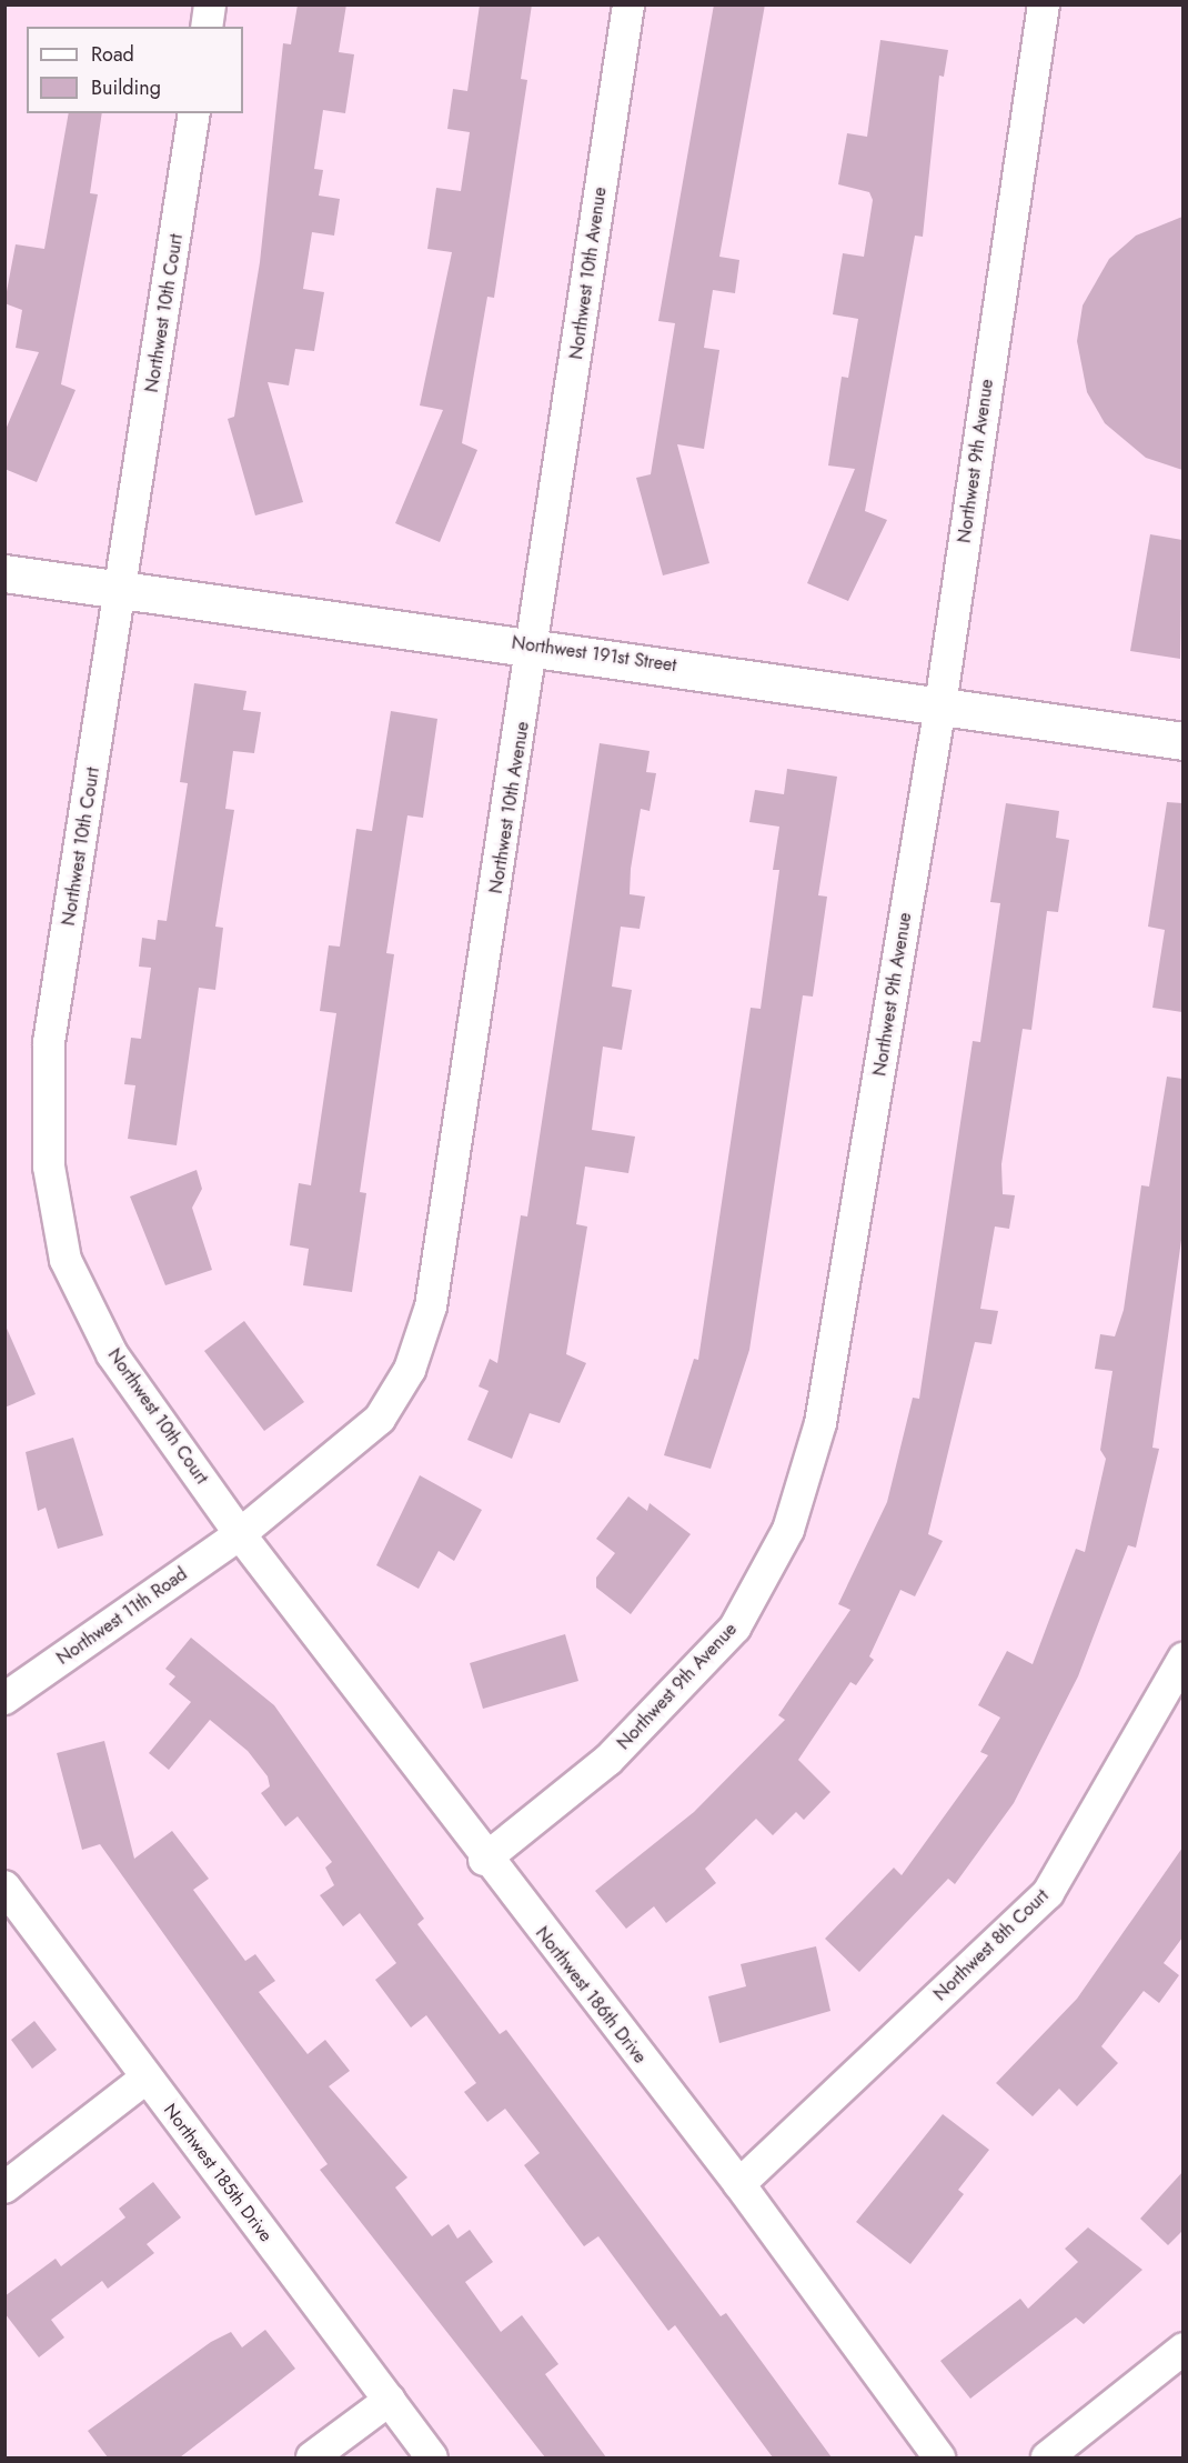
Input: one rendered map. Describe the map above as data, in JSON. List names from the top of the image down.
{
  "streets": {
    "street": [
      "Northwest 10th Avenue",
      "Northwest 10th Court",
      "Northwest 9th Avenue",
      "Northwest 191st Street",
      "Northwest 11th Road",
      "Northwest 8th Court",
      "Northwest 186th Drive",
      "Northwest 185th Drive"
    ]
  },
  "crossings": [
    ["Northwest 10th Avenue", "Northwest 10th Court"],
    ["Northwest 10th Avenue", "Northwest 191st Street"],
    ["Northwest 10th Avenue", "Northwest 11th Road"],
    ["Northwest 10th Avenue", "Northwest 186th Drive"],
    ["Northwest 10th Court", "Northwest 191st Street"],
    ["Northwest 10th Court", "Northwest 11th Road"],
    ["Northwest 10th Court", "Northwest 186th Drive"],
    ["Northwest 9th Avenue", "Northwest 191st Street"],
    ["Northwest 9th Avenue", "Northwest 186th Drive"],
    ["Northwest 11th Road", "Northwest 186th Drive"],
    ["Northwest 8th Court", "Northwest 186th Drive"]
  ],
  "legend": ["Road", "Building"]
}
